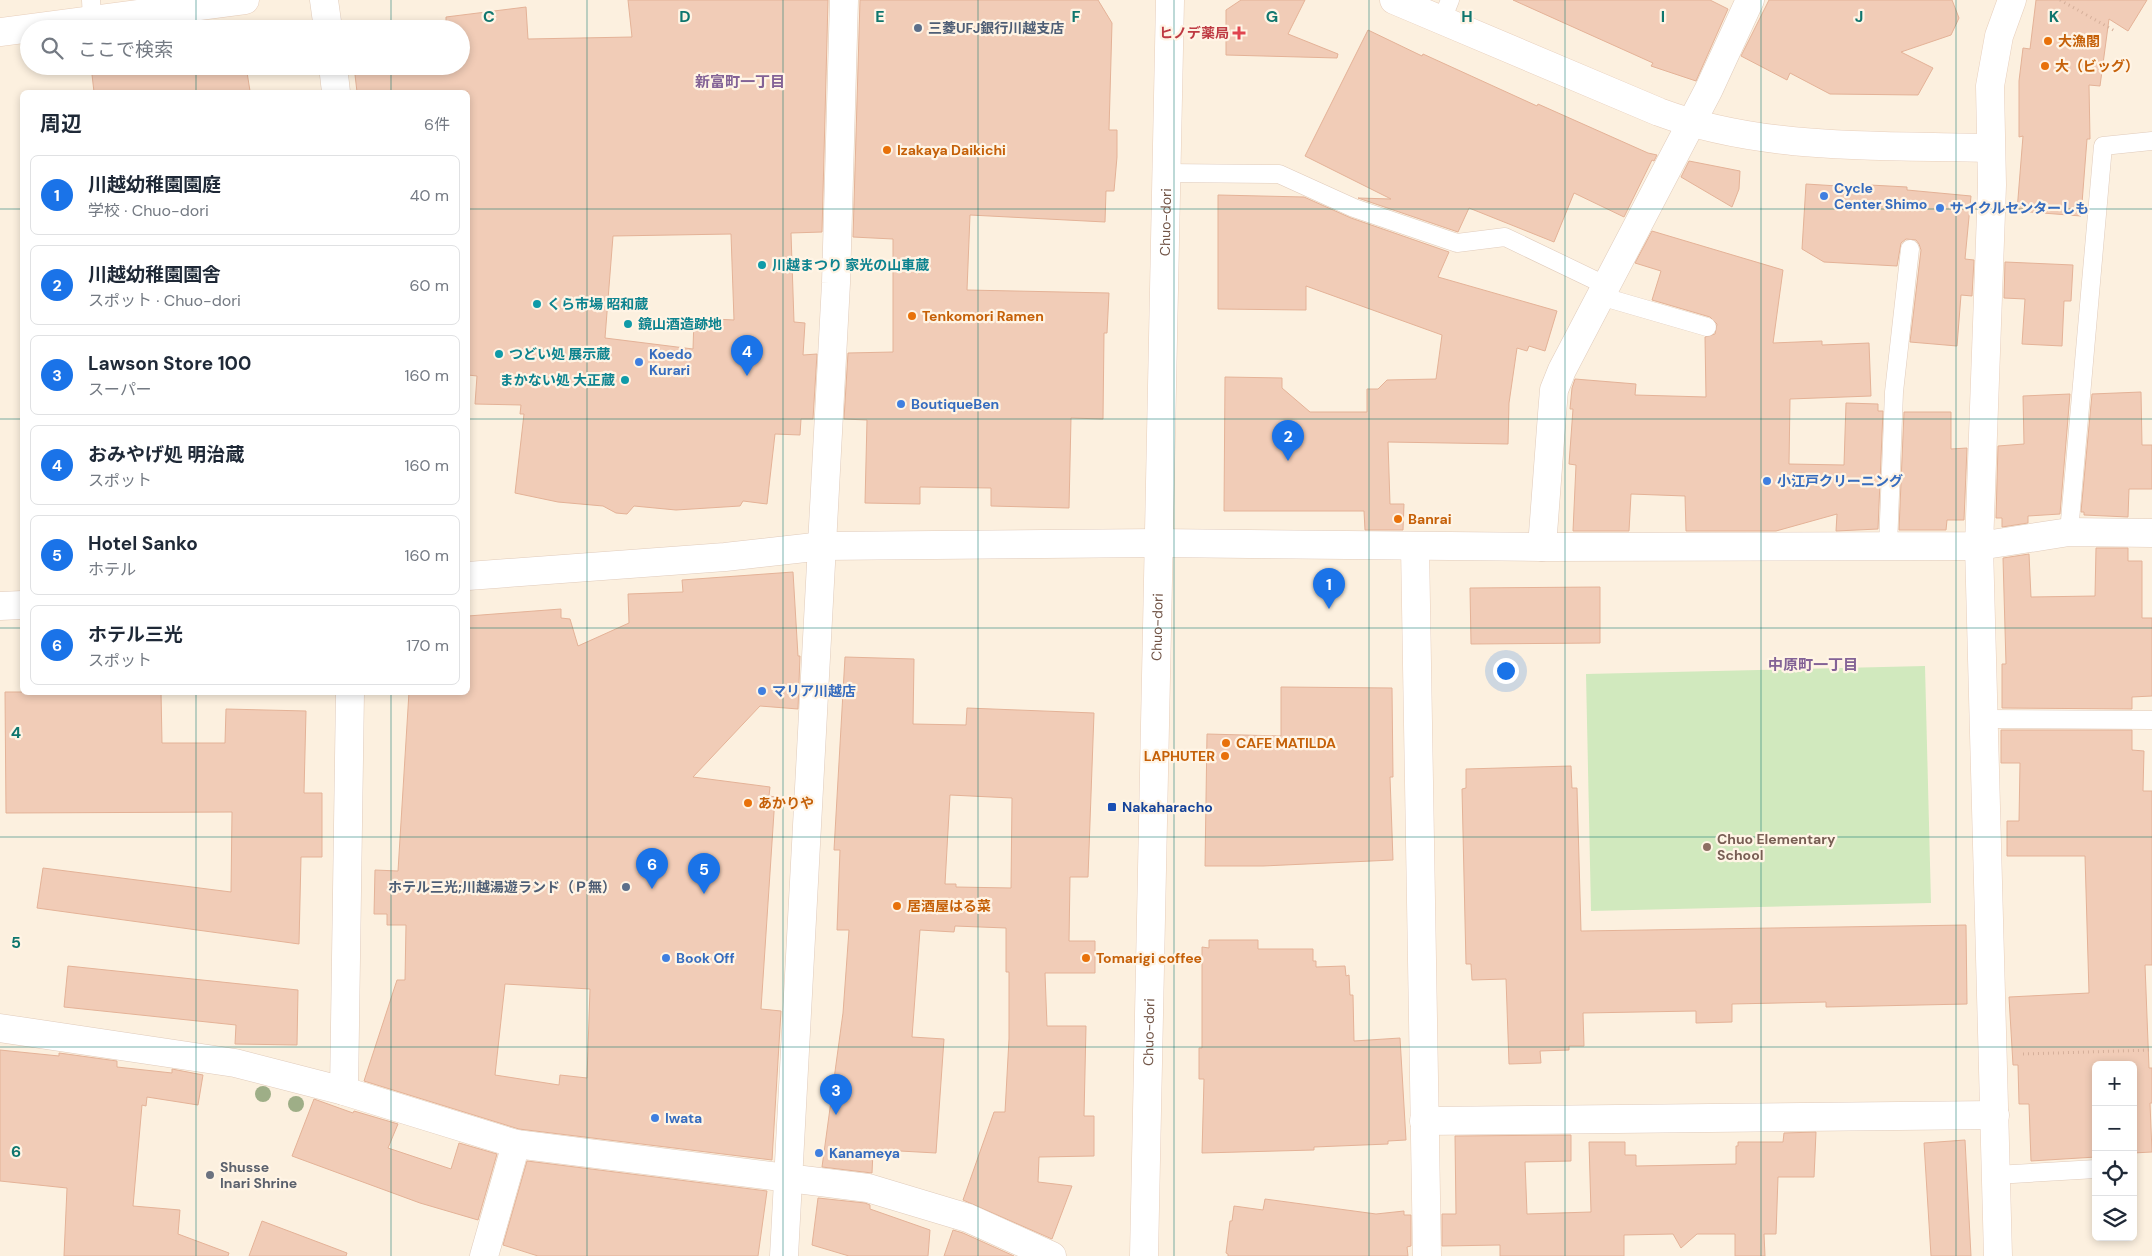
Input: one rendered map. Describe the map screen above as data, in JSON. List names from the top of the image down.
{
  "streets": {
    "street": ["Chuo-dori"]
  },
  "districts": ["新富町一丁目", "中原町一丁目"],
  "places": {
    "other": [
      "三菱UFJ銀行川越支店",
      "大漁閣",
      "大（ビッグ）",
      "Izakaya Daikichi",
      "Cycle Center Shimo",
      "サイクルセンターしも",
      "川越まつり 家光の山車蔵",
      "くら市場 昭和蔵",
      "Tenkomori Ramen",
      "鏡山酒造跡地",
      "つどい処 展示蔵",
      "Koedo Kurari",
      "まかない処 大正蔵",
      "BoutiqueBen",
      "小江戸クリーニング",
      "Banrai",
      "マリア川越店",
      "CAFE MATILDA",
      "LAPHUTER",
      "あかりや",
      "Chuo Elementary School",
      "ホテル三光;川越湯遊ランド（Ｐ無）",
      "居酒屋はる菜",
      "Book Off",
      "Tomarigi coffee",
      "Iwata",
      "Kanameya",
      "Shusse Inari Shrine"
    ],
    "health": ["ヒノデ薬局"],
    "transit": ["Nakaharacho"]
  },
  "page": {
    "search": "ここで検索",
    "heading": ["周辺", "6件"],
    "list": [
      {
        "mark": "1",
        "name": "川越幼稚園園庭",
        "note": "学校 · Chuo-dori",
        "value": "40 m"
      },
      {
        "mark": "2",
        "name": "川越幼稚園園舎",
        "note": "スポット · Chuo-dori",
        "value": "60 m"
      },
      {
        "mark": "3",
        "name": "Lawson Store 100",
        "note": "スーパー",
        "value": "160 m"
      },
      {
        "mark": "4",
        "name": "おみやげ処 明治蔵",
        "note": "スポット",
        "value": "160 m"
      },
      {
        "mark": "5",
        "name": "Hotel Sanko",
        "note": "ホテル",
        "value": "160 m"
      },
      {
        "mark": "6",
        "name": "ホテル三光",
        "note": "スポット",
        "value": "170 m"
      }
    ],
    "pins": [
      "4",
      "2",
      "1",
      "6",
      "5",
      "3"
    ],
    "map_buttons": ["+", "−"]
  },
  "grid": {
    "columns": [
      "C",
      "D",
      "E",
      "F",
      "G",
      "H",
      "I",
      "J",
      "K"
    ],
    "rows": ["4", "5", "6"]
  }
}
